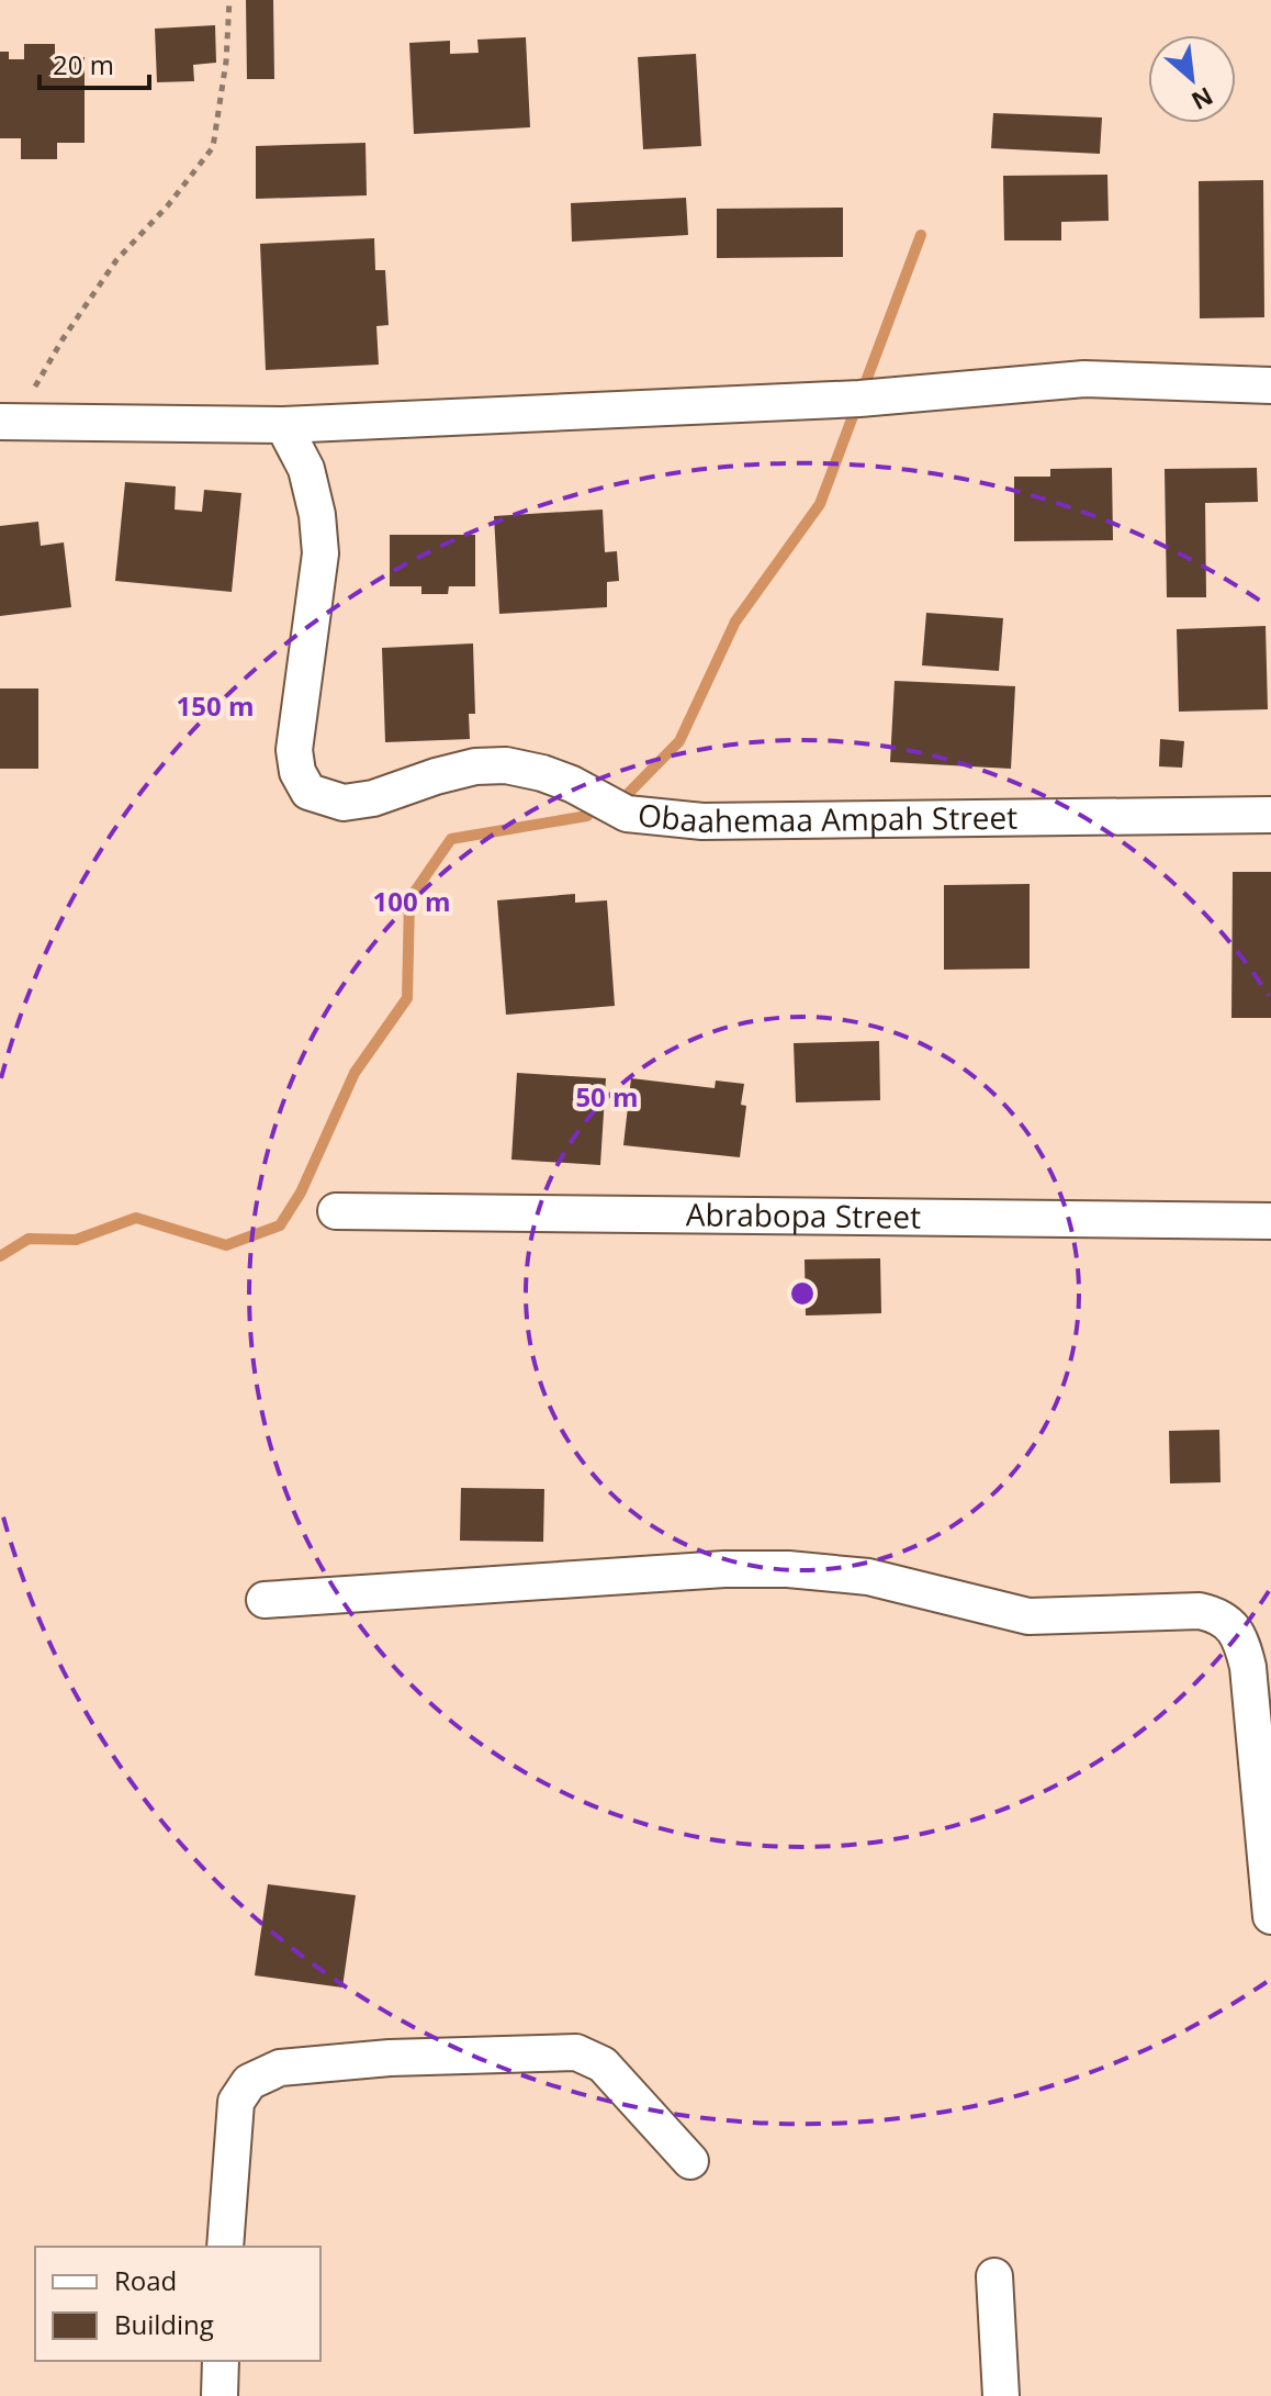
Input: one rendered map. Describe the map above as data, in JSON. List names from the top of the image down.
{
  "streets": {
    "street": ["Obaahemaa Ampah Street", "Abrabopa Street"]
  },
  "legend": ["Road", "Building"],
  "scale_bar": "20 m",
  "north": "bottom right",
  "rings": ["150 m", "100 m", "50 m"]
}
